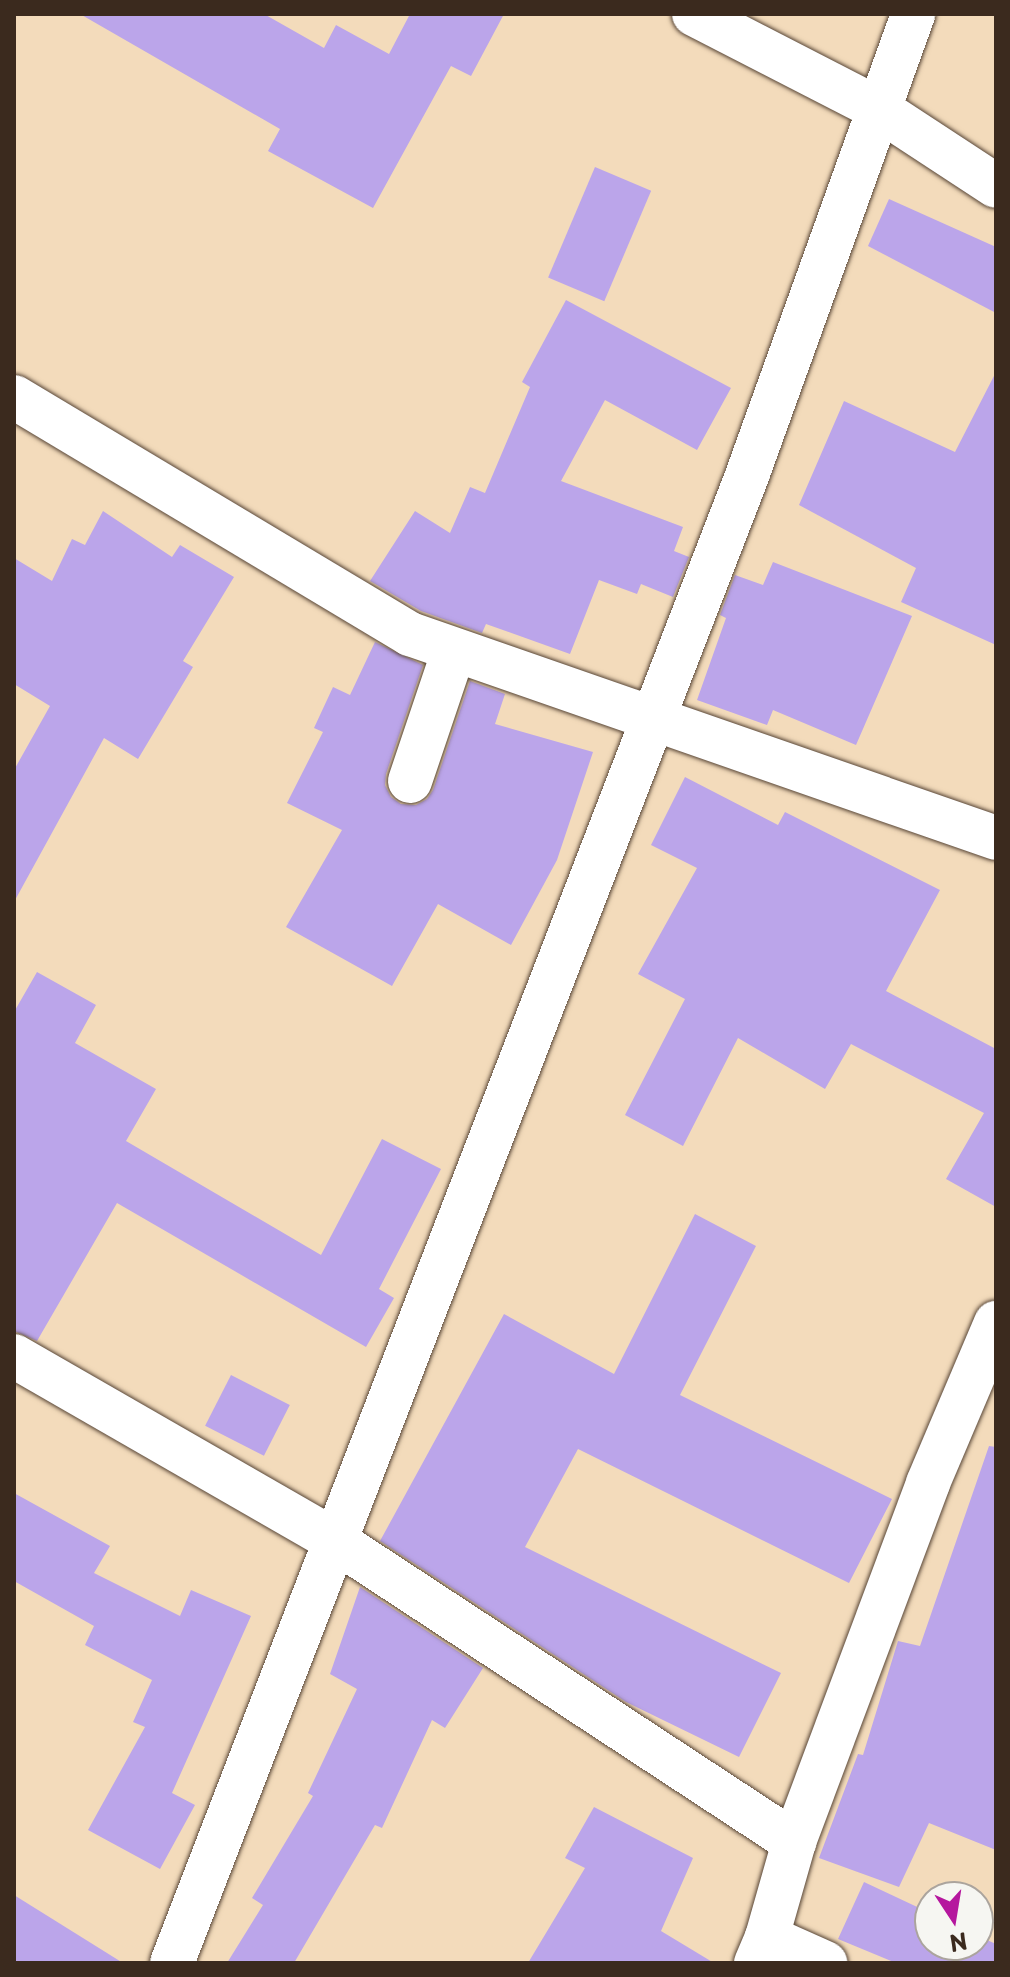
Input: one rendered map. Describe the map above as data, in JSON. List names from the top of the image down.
{
  "north": "bottom"
}
